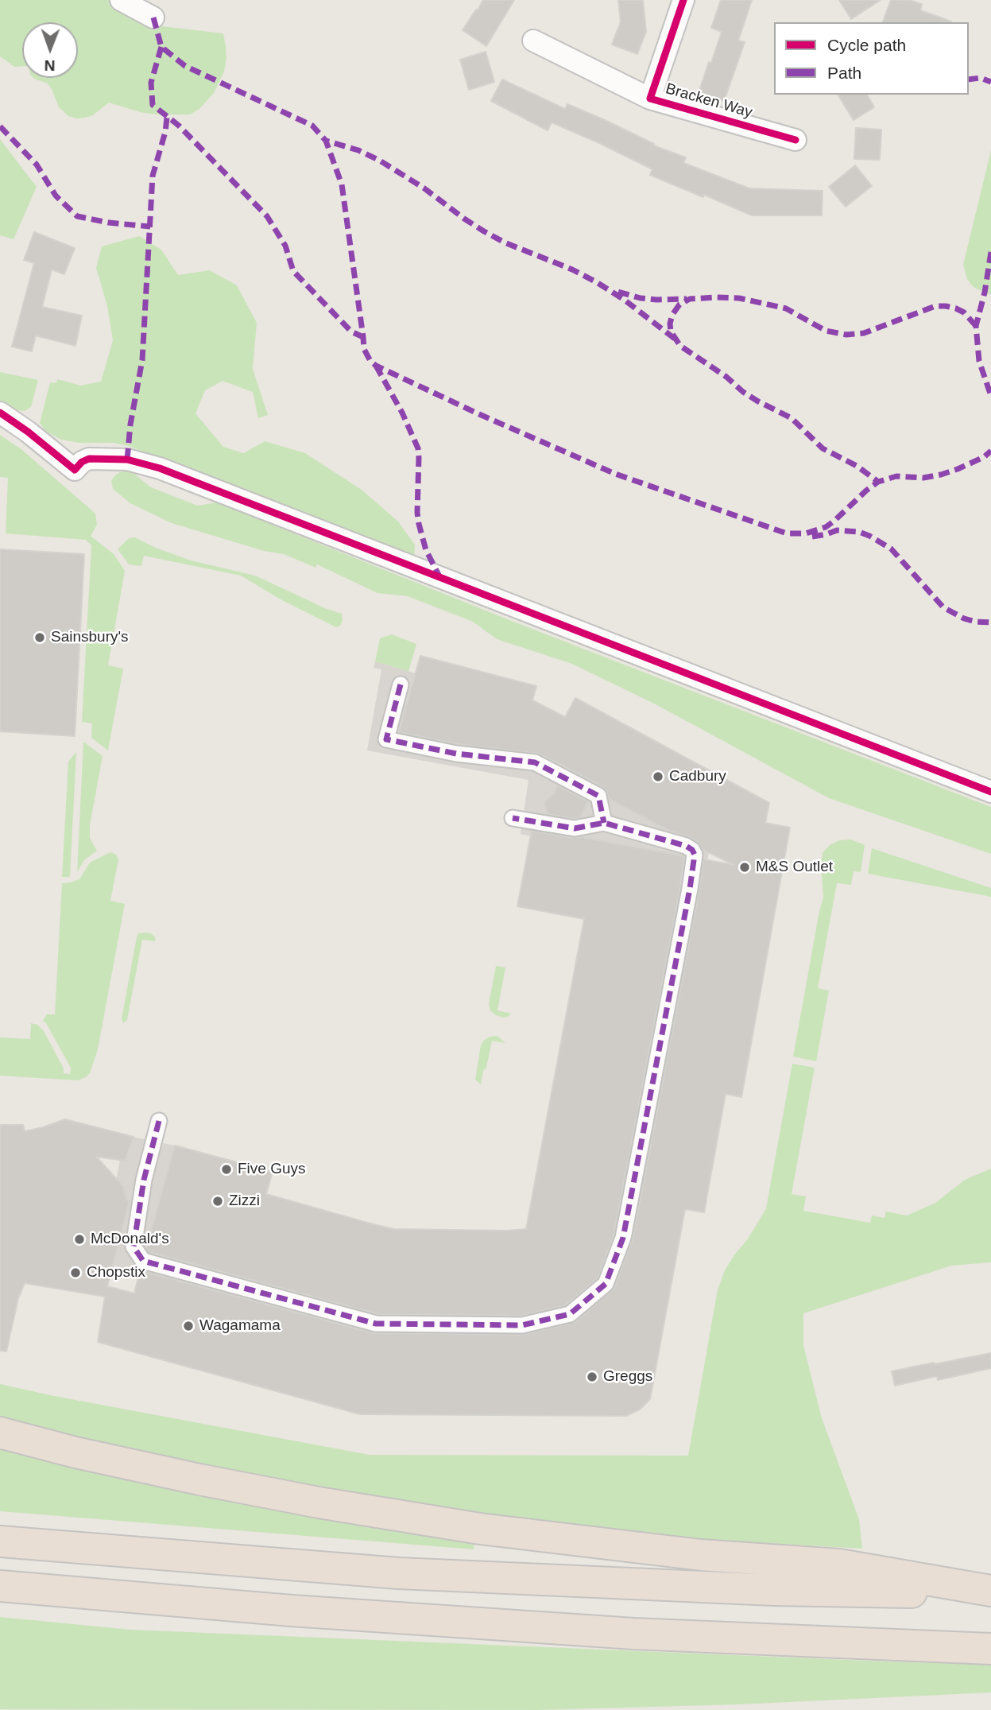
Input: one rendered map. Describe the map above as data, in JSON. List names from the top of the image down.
{
  "streets": {
    "street": ["Bracken Way"]
  },
  "places": [
    "Sainsbury's",
    "Cadbury",
    "M&S Outlet",
    "Five Guys",
    "Zizzi",
    "McDonald's",
    "Chopstix",
    "Wagamama",
    "Greggs"
  ],
  "legend": ["Cycle path", "Path"],
  "north": "bottom"
}
